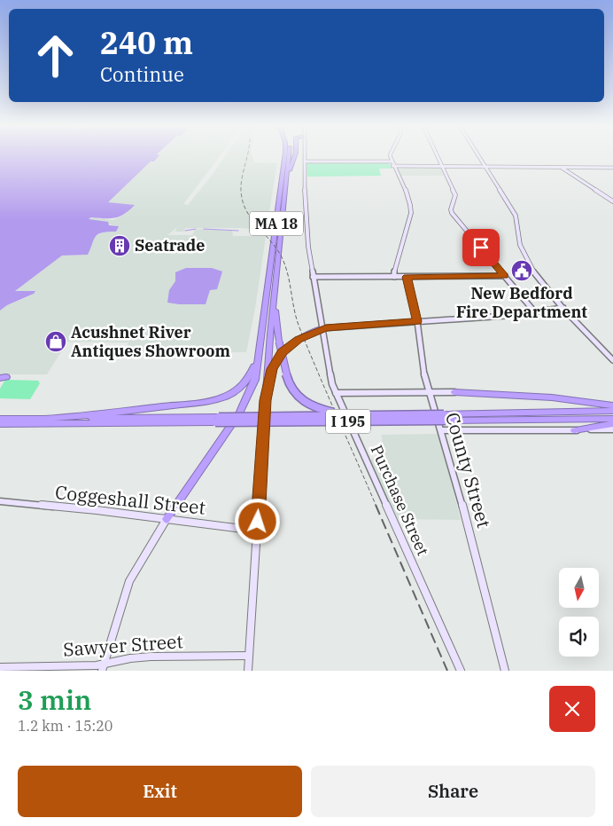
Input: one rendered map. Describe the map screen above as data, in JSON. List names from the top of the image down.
{
  "streets": {
    "highway": ["MA 18", "I 195"],
    "main road": [
      "County Street",
      "Coggeshall Street",
      "Purchase Street",
      "Sawyer Street"
    ]
  },
  "crossings": [
    ["MA 18", "Coggeshall Street"],
    ["MA 18", "Sawyer Street"]
  ],
  "places": {
    "building": ["Seatrade"],
    "public building": ["New Bedford Fire Department"],
    "shop": ["Acushnet River Antiques Showroom"]
  },
  "north": "bottom",
  "page": {
    "turn": ["240 m", "Continue"],
    "heading": ["3 min", "1.2 km · 15:20"],
    "buttons": ["Exit", "Share"]
  }
}
